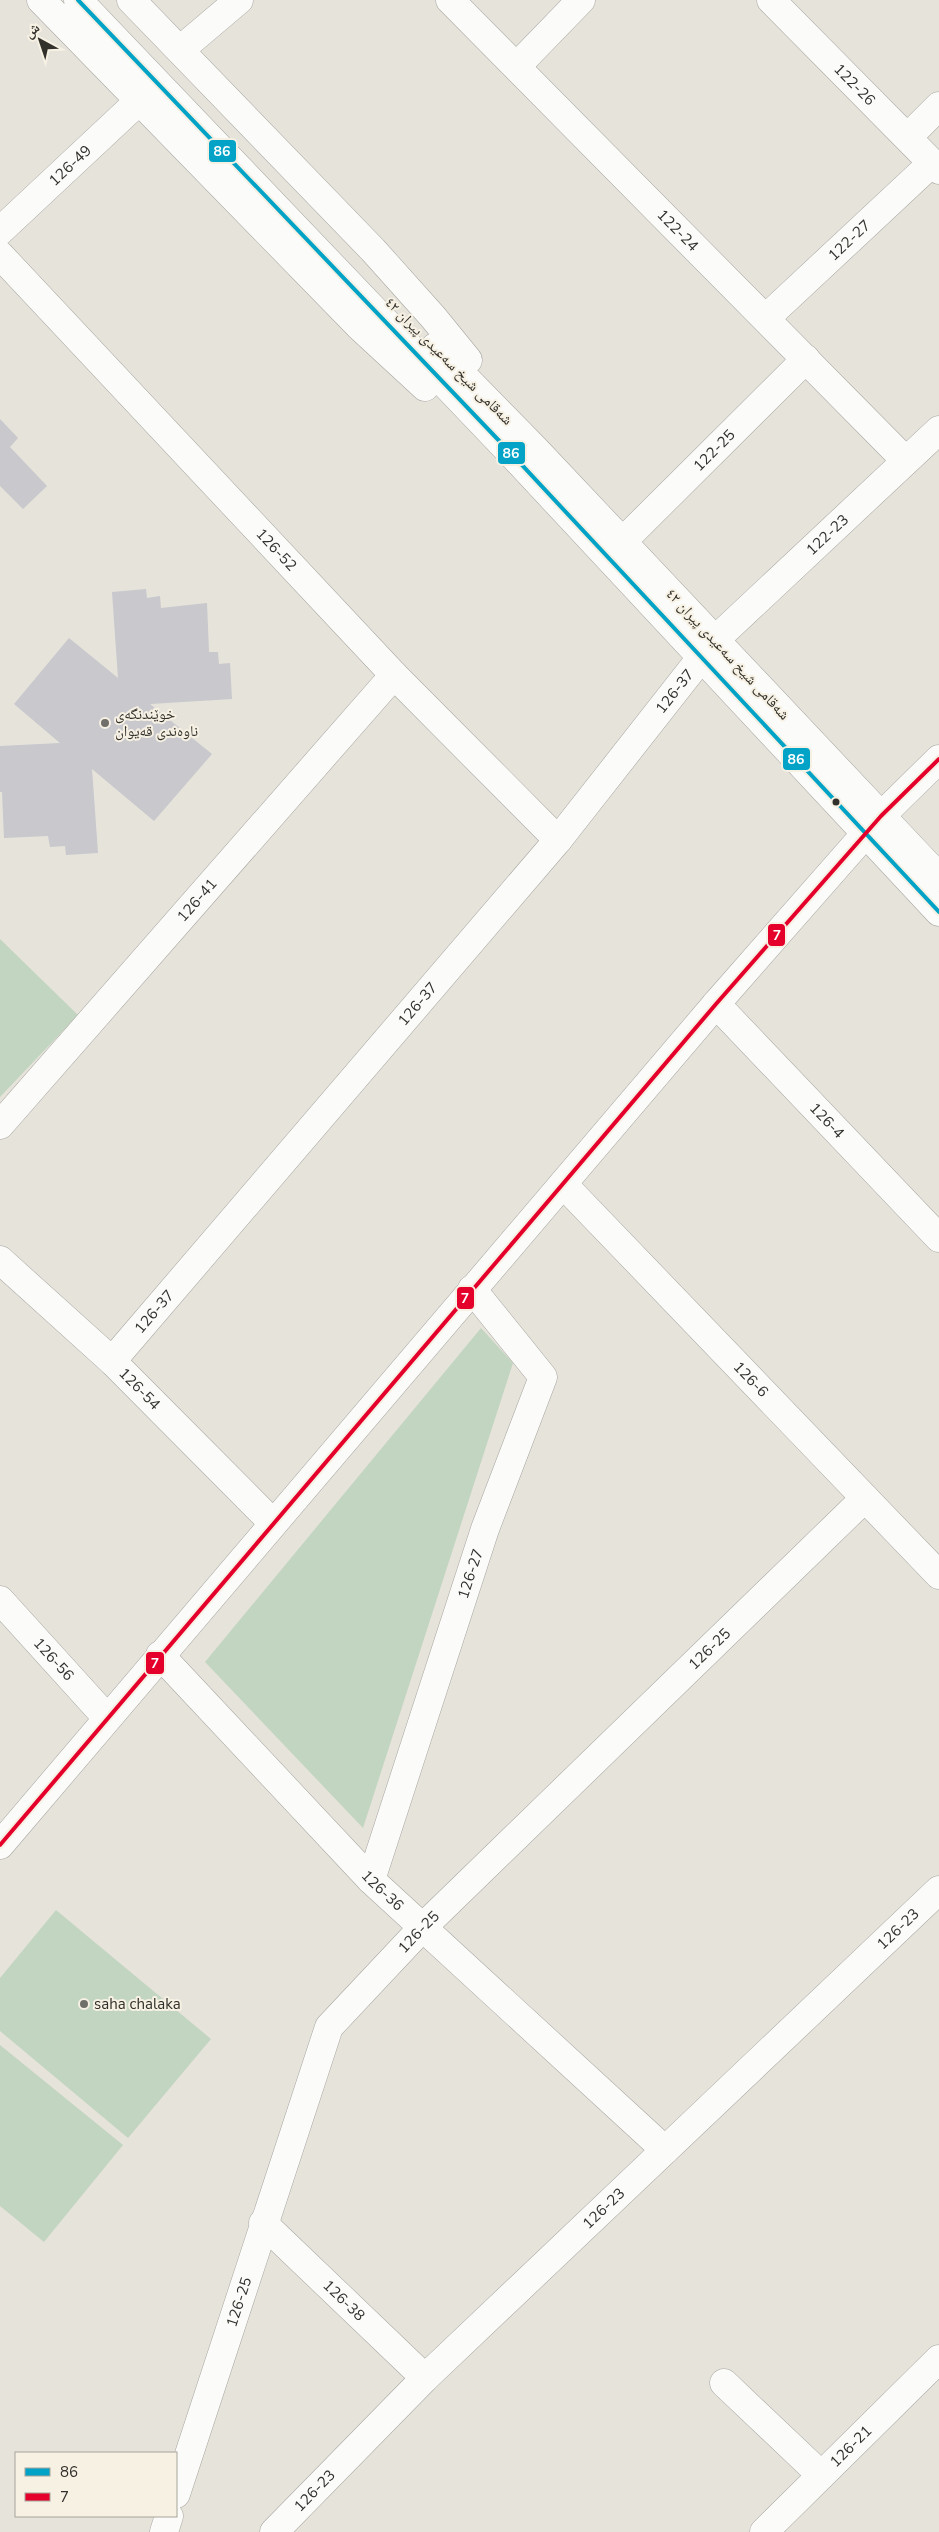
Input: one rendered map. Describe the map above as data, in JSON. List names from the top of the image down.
{
  "streets": {
    "street": [
      "122-26",
      "126-49",
      "122-24",
      "122-27",
      "شەقامی شیخ سەعیدی پیران ٤٢",
      "122-25",
      "122-23",
      "126-52",
      "126-37",
      "126-41",
      "126-4",
      "126-6",
      "126-54",
      "126-27",
      "126-25",
      "126-56",
      "126-36",
      "126-23",
      "126-38",
      "126-21"
    ]
  },
  "crossings": [
    ["122-26", "122-27"],
    ["122-24", "122-27"],
    ["122-24", "122-25"],
    ["122-24", "122-23"],
    ["شەقامی شیخ سەعیدی پیران ٤٢", "122-25"],
    ["شەقامی شیخ سەعیدی پیران ٤٢", "122-23"],
    ["شەقامی شیخ سەعیدی پیران ٤٢", "126-37"],
    ["122-23", "126-37"],
    ["126-52", "126-37"],
    ["126-52", "126-41"],
    ["126-37", "126-54"],
    ["126-6", "126-25"],
    ["126-27", "126-36"],
    ["126-25", "126-36"],
    ["126-25", "126-38"],
    ["126-36", "126-23"],
    ["126-23", "126-38"]
  ],
  "places": ["خوێندنگەی ناوەندی قەیوان", "saha chalaka"],
  "lines": ["transit line 86", "transit line 7"],
  "legend": ["86", "7"],
  "north": "top left"
}
